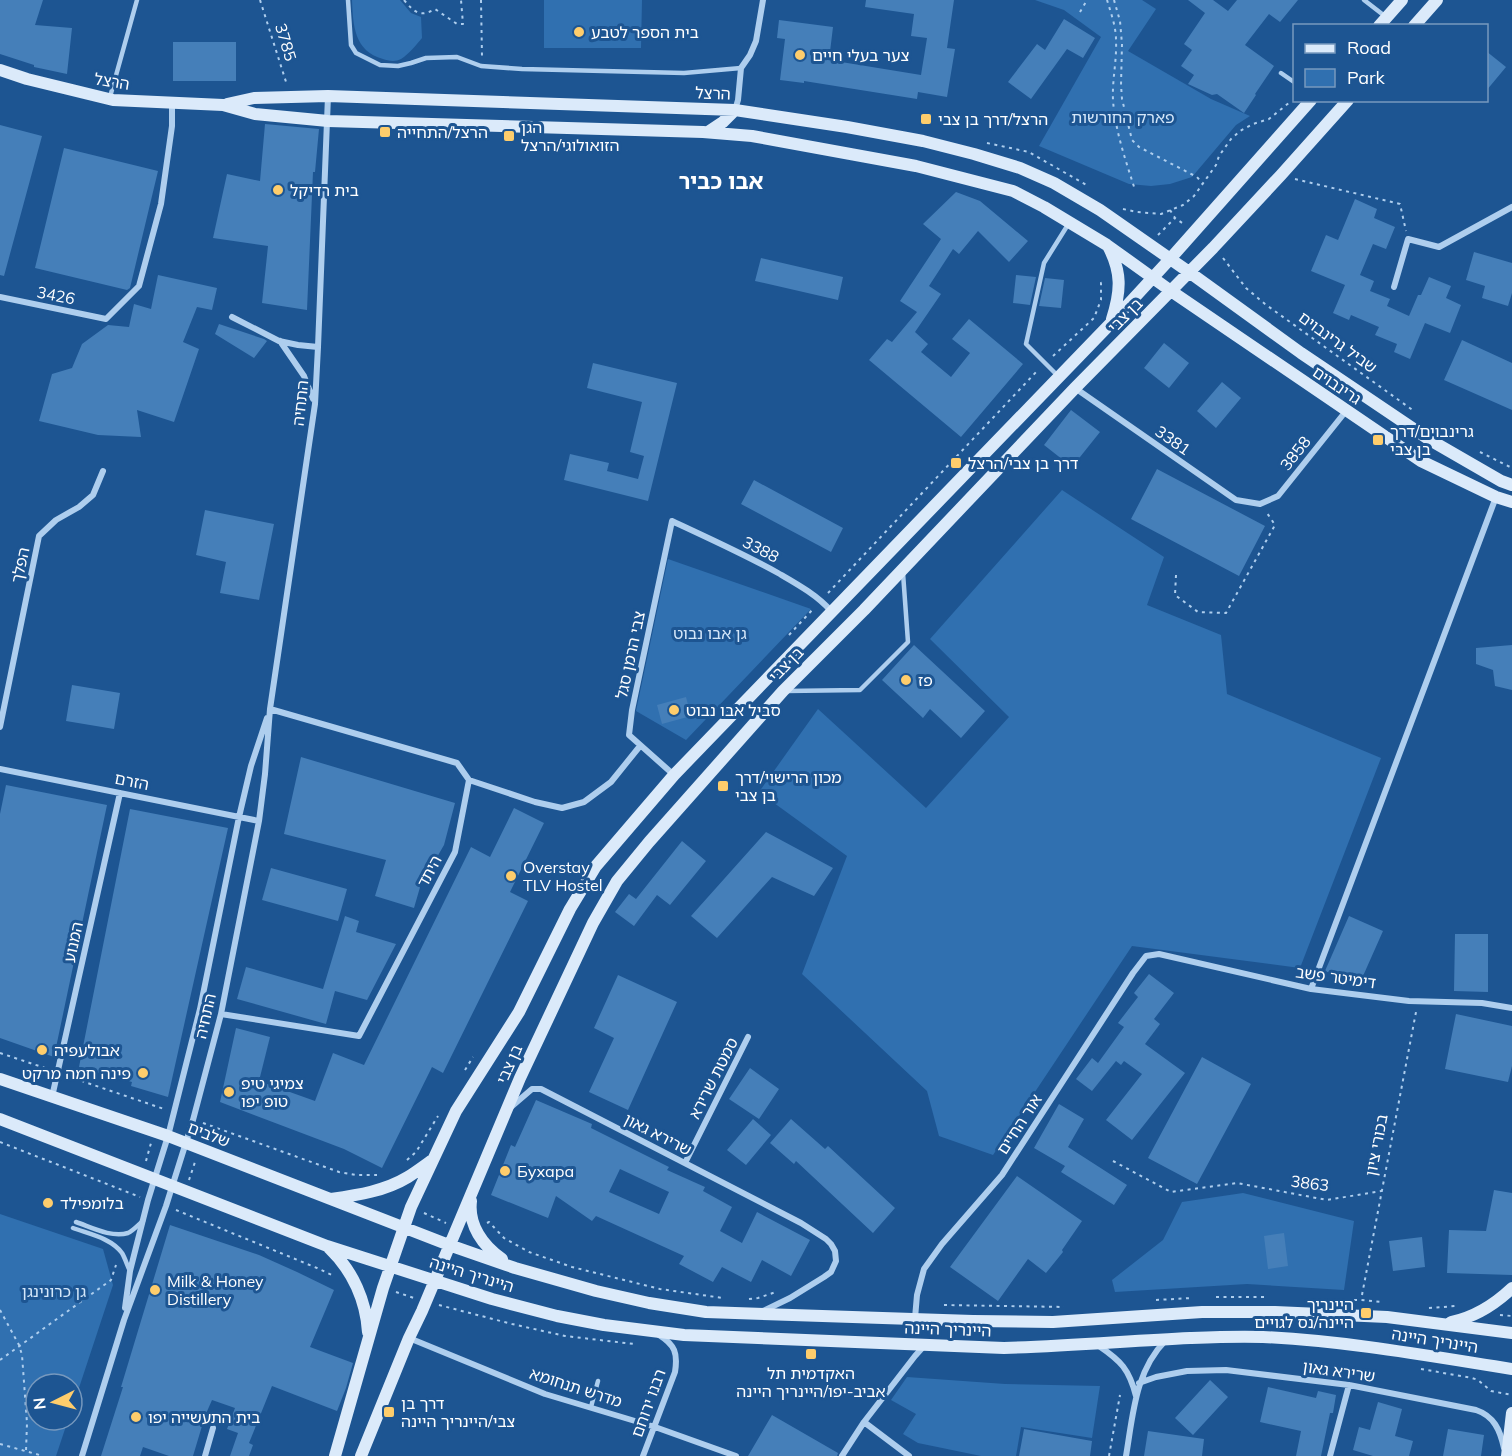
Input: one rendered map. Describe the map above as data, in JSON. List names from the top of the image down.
{
  "streets": {
    "main road": [
      "הרצל",
      "בן צבי",
      "גרינבוים",
      "שלבים",
      "היינריך היינה"
    ],
    "street": [
      "3426",
      "התחיה",
      "3381",
      "3858",
      "3388",
      "הפלך",
      "צבי הרמן סגל",
      "הזרם",
      "היתד",
      "המנוע",
      "דימיטר פשב",
      "סמטת שרירא",
      "אור החיים",
      "שרירא גאון",
      "מדרש תנחומא",
      "רבנו ירוחם"
    ],
    "path": [
      "3785",
      "שביל גרינבוים",
      "בכורי ציון",
      "3863"
    ]
  },
  "crossings": [
    ["הרצל", "3426"],
    ["הרצל", "בן צבי"],
    ["הרצל", "גרינבוים"],
    ["הרצל", "התחיה"],
    ["בן צבי", "שביל גרינבוים"],
    ["בן צבי", "גרינבוים"],
    ["בן צבי", "3381"],
    ["בן צבי", "3388"],
    ["בן צבי", "צבי הרמן סגל"],
    ["בן צבי", "שלבים"],
    ["בן צבי", "שרירא גאון"],
    ["בן צבי", "היינריך היינה"],
    ["בן צבי", "מדרש תנחומא"],
    ["גרינבוים", "3858"],
    ["התחיה", "הזרם"],
    ["התחיה", "היתד"],
    ["התחיה", "שלבים"],
    ["3381", "3858"],
    ["3388", "צבי הרמן סגל"],
    ["הזרם", "המנוע"],
    ["המנוע", "שלבים"],
    ["דימיטר פשב", "אור החיים"],
    ["דימיטר פשב", "בכורי ציון"],
    ["סמטת שרירא", "שרירא גאון"],
    ["אור החיים", "היינריך היינה"],
    ["שלבים", "היינריך היינה"],
    ["בכורי ציון", "3863"],
    ["היינריך היינה", "רבנו ירוחם"],
    ["מדרש תנחומא", "רבנו ירוחם"]
  ],
  "districts": ["אבו כביר"],
  "parks": ["פארק החורשות", "גן אבו נבוט", "גן כרונינגן"],
  "places": {
    "other": [
      "בית הספר לטבע",
      "צער בעלי חיים",
      "בית רדיקל",
      "פז",
      "סביל אבו נבוט",
      "Overstay TLV Hostel",
      "אבולעפיה",
      "פינה חמה מרקט",
      "צמיגי טיפ טופ יפו",
      "Бухара",
      "בלומפילד",
      "Milk & Honey Distillery",
      "בית התעשייה יפו"
    ],
    "transit": [
      "הרצל/דרך בן צבי",
      "הרצל/התחייה",
      "הגן הזואולוגי/הרצל",
      "גרינבוים/דרך בן צבי",
      "דרך בן צבי/הרצל",
      "מכון הרישוי/דרך בן צבי",
      "היינריך היינה/נס לגויים",
      "האקדמית תל אביב-יפו/היינריך היינה",
      "דרך בן צבי/היינריך היינה"
    ]
  },
  "legend": ["Road", "Park"],
  "north": "left"
}
